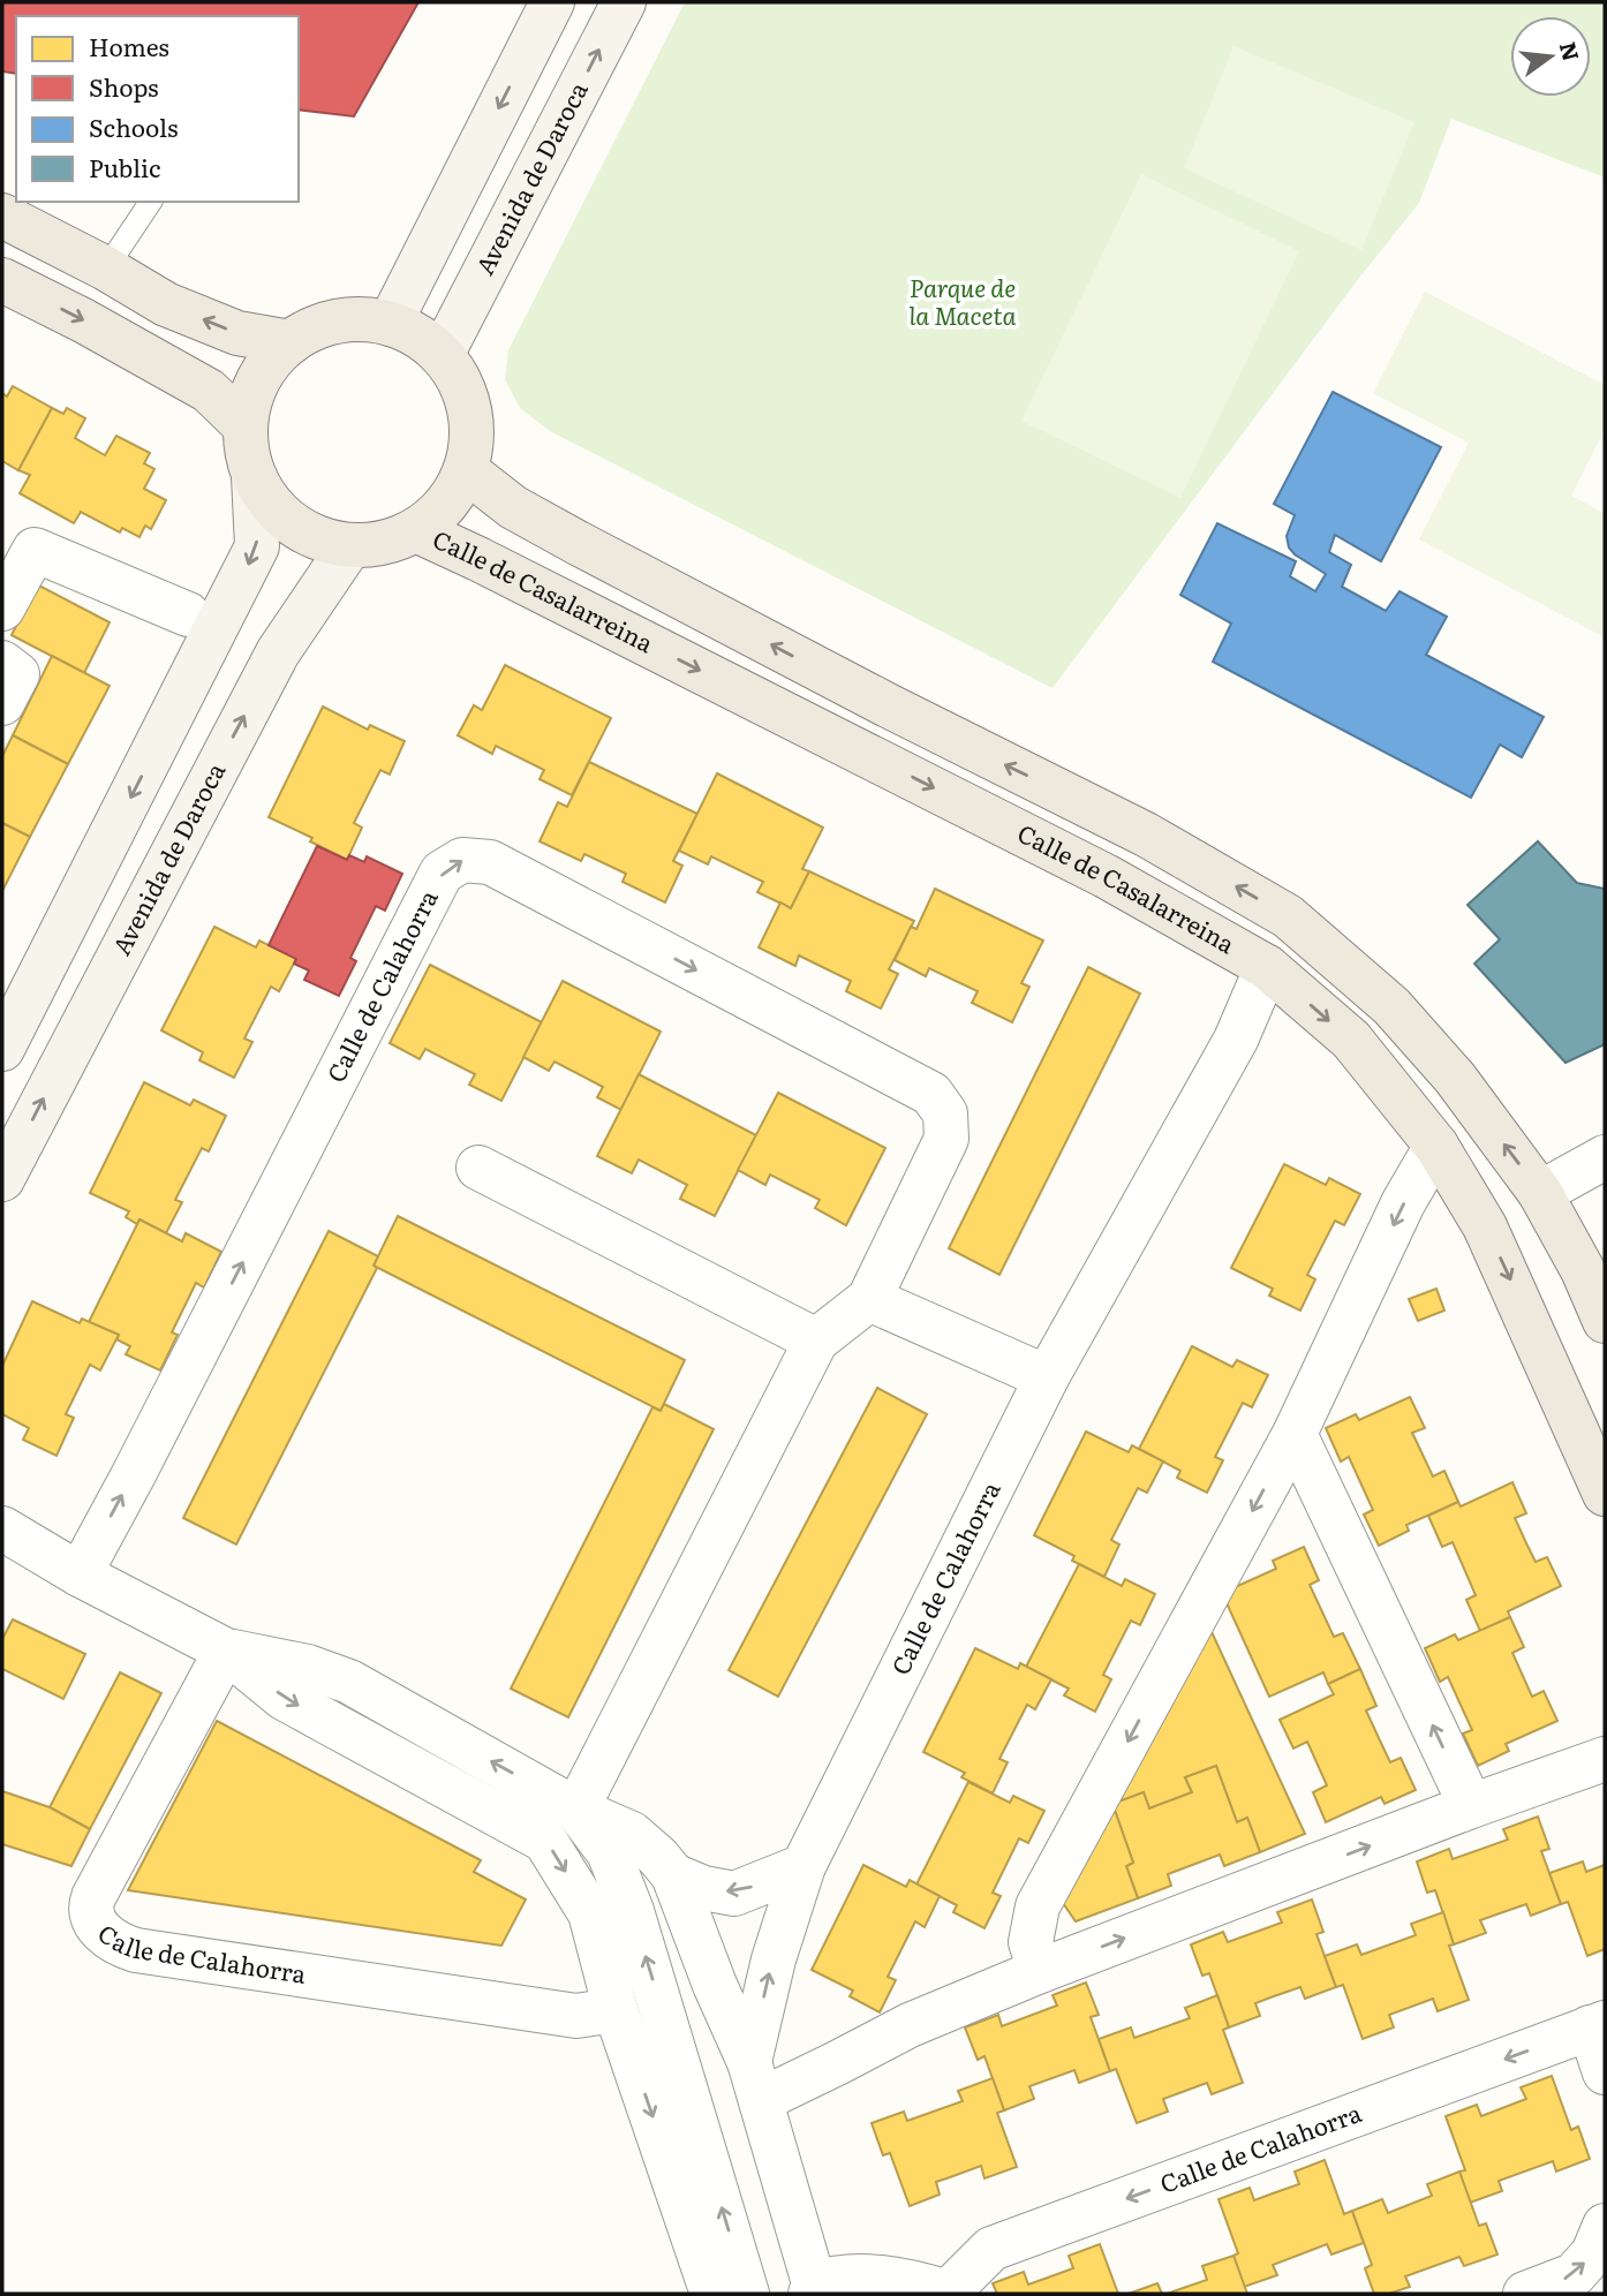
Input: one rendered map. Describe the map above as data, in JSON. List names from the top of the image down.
{
  "streets": {
    "main road": ["Calle de Casalarreina"],
    "street": ["Avenida de Daroca", "Calle de Calahorra"]
  },
  "crossings": [
    ["Avenida de Daroca", "Calle de Casalarreina"],
    ["Calle de Casalarreina", "Calle de Calahorra"]
  ],
  "parks": ["Parque de la Maceta"],
  "legend": [
    "Homes",
    "Shops",
    "Schools",
    "Public"
  ],
  "north": "right"
}
